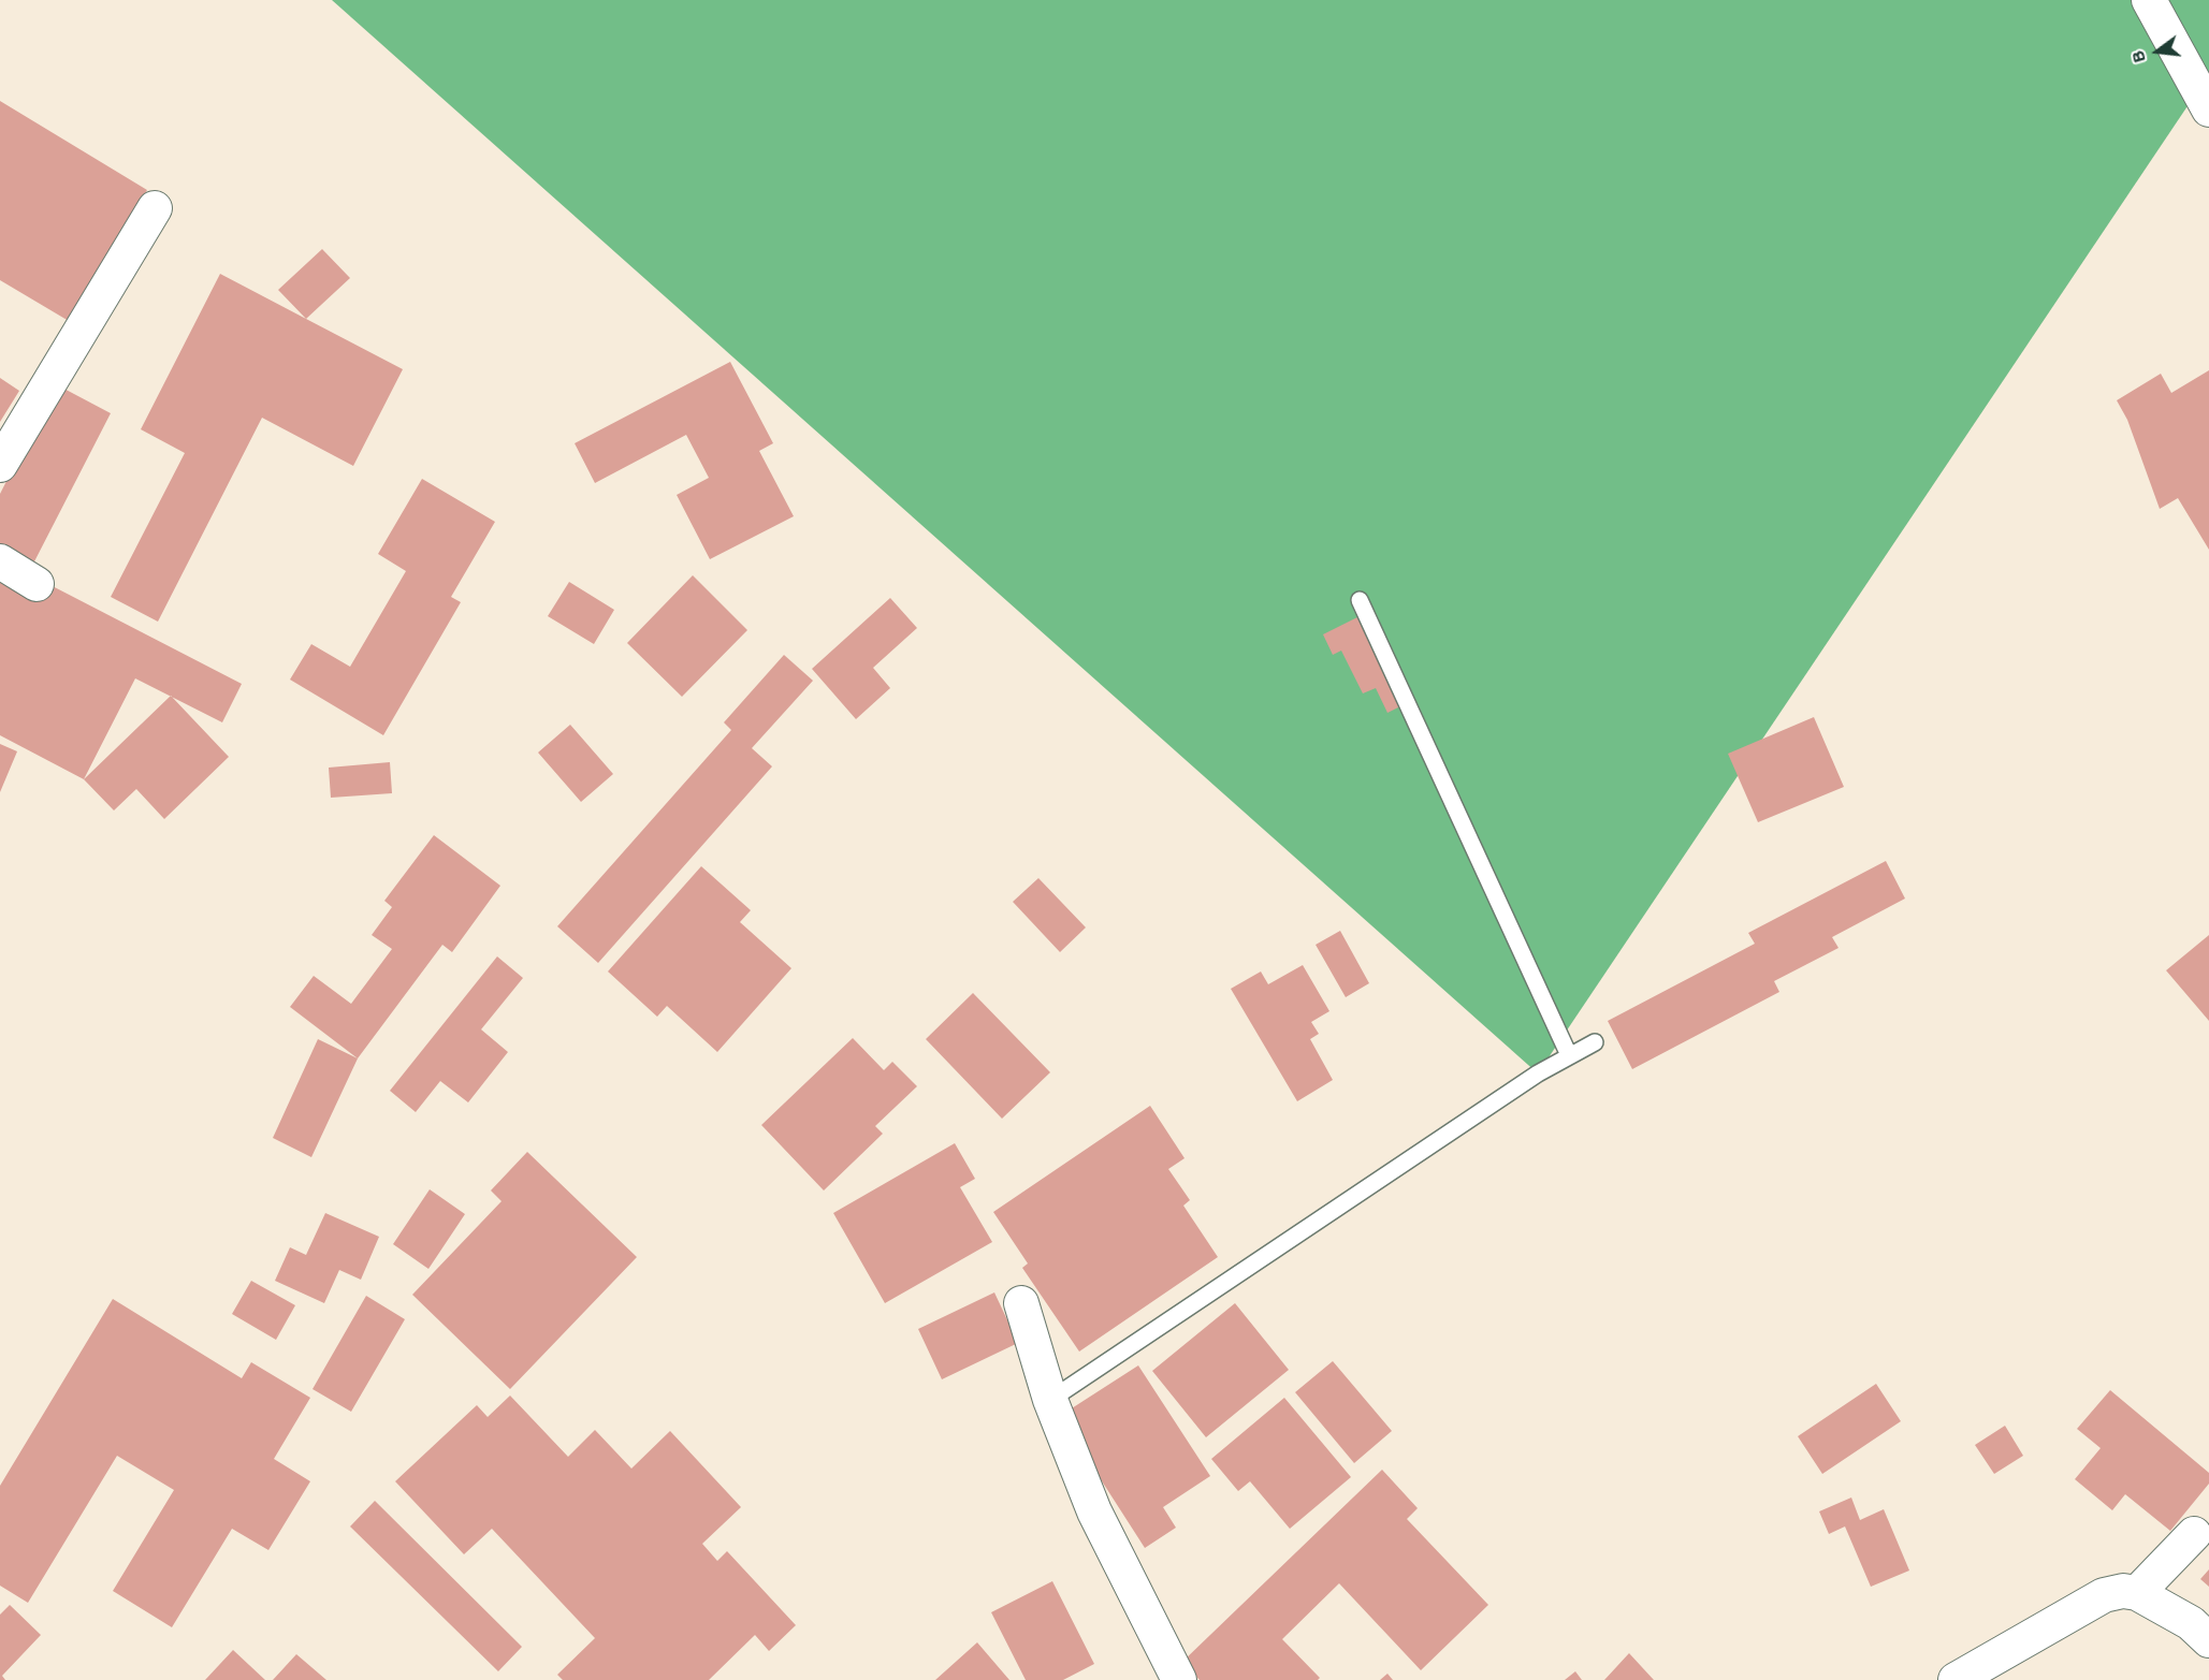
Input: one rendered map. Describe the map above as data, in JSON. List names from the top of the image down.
{
  "north": "left"
}
